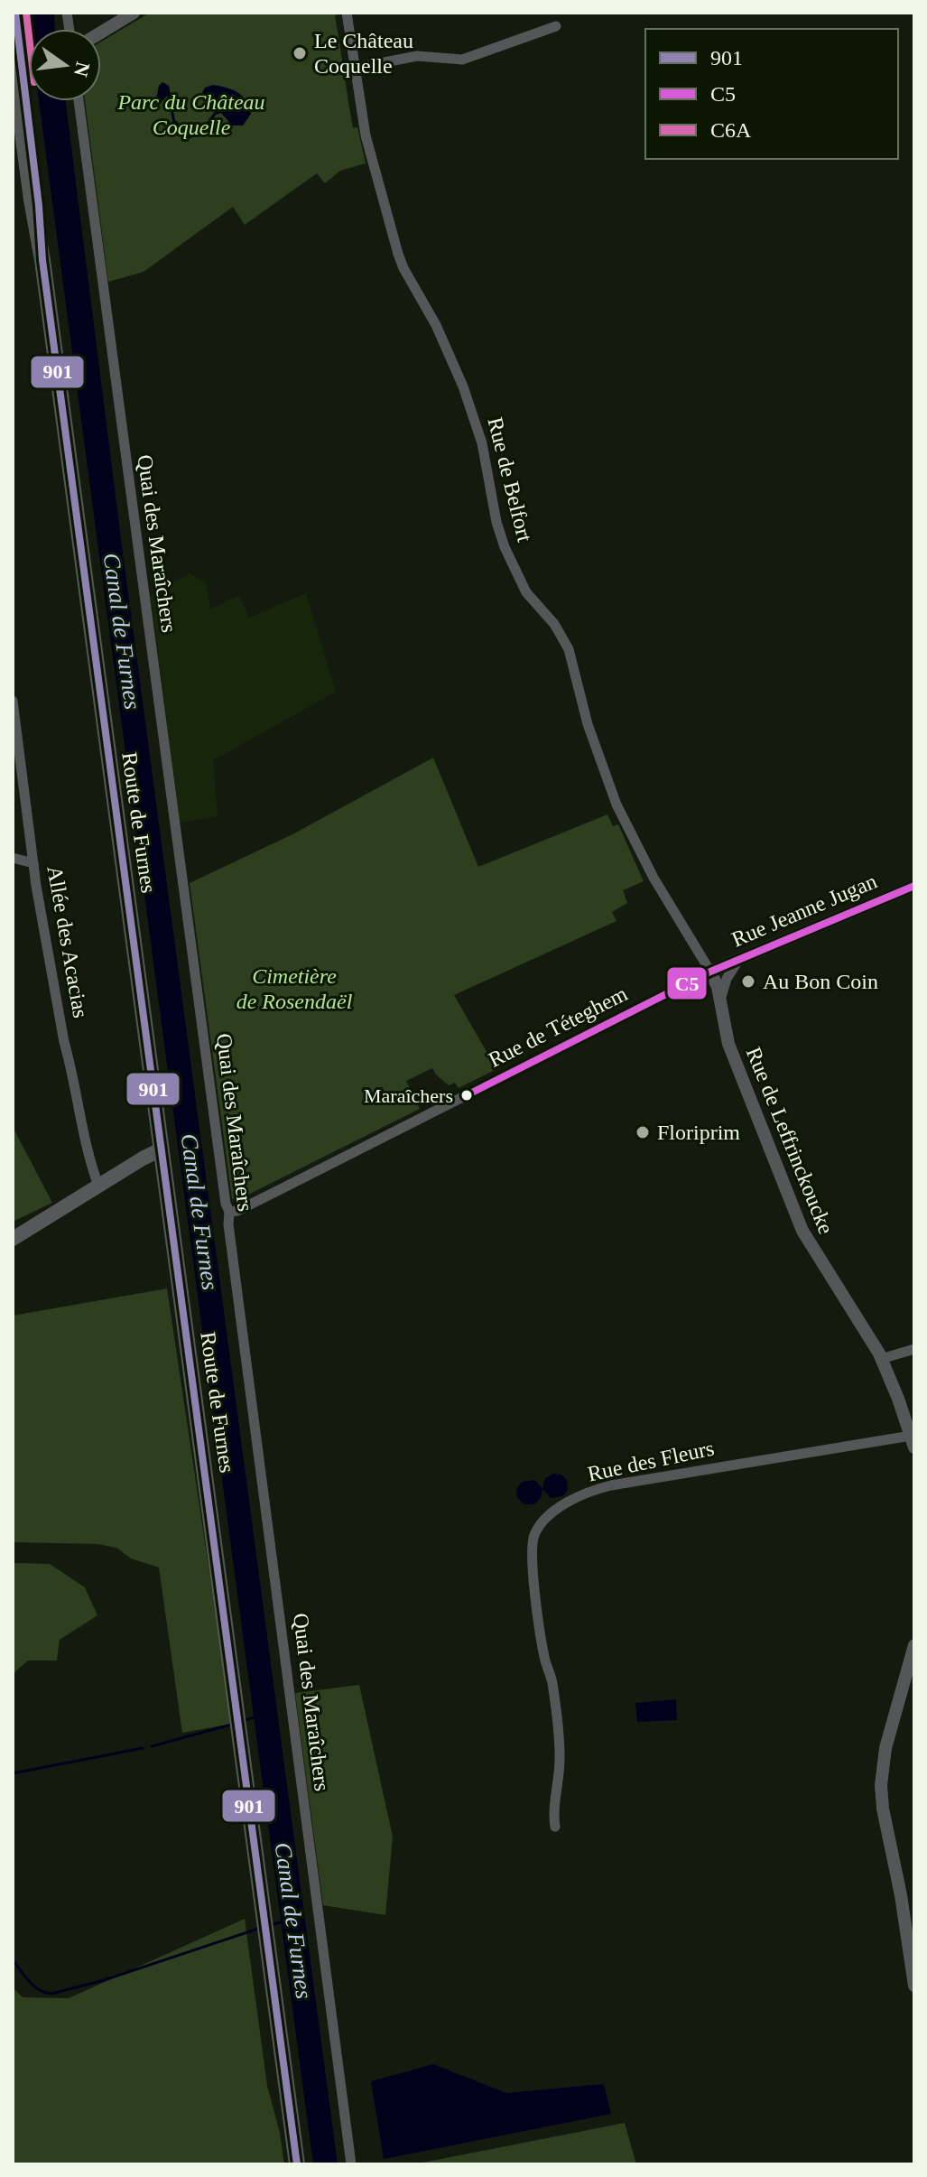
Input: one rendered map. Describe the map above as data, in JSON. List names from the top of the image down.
{
  "streets": {
    "main road": ["Route de Furnes"],
    "street": [
      "Rue de Belfort",
      "Quai des Maraîchers",
      "Rue Jeanne Jugan",
      "Allée des Acacias",
      "Rue de Téteghem",
      "Rue de Leffrinckoucke",
      "Rue des Fleurs"
    ]
  },
  "crossings": [
    ["Rue de Belfort", "Rue Jeanne Jugan"],
    ["Rue de Belfort", "Rue de Téteghem"],
    ["Rue de Belfort", "Rue de Leffrinckoucke"],
    ["Quai des Maraîchers", "Rue de Téteghem"],
    ["Rue Jeanne Jugan", "Rue de Téteghem"],
    ["Rue Jeanne Jugan", "Rue de Leffrinckoucke"],
    ["Rue de Téteghem", "Rue de Leffrinckoucke"],
    ["Rue de Leffrinckoucke", "Rue des Fleurs"]
  ],
  "water": ["Canal de Furnes"],
  "parks": ["Parc du Château Coquelle", "Cimetière de Rosendaël"],
  "places": [
    "Le Château Coquelle",
    "Au Bon Coin",
    "Maraîchers",
    "Floriprim"
  ],
  "lines": ["transit line 901", "transit line C6A", "transit line C5"],
  "legend": ["901", "C5", "C6A"],
  "north": "right"
}
